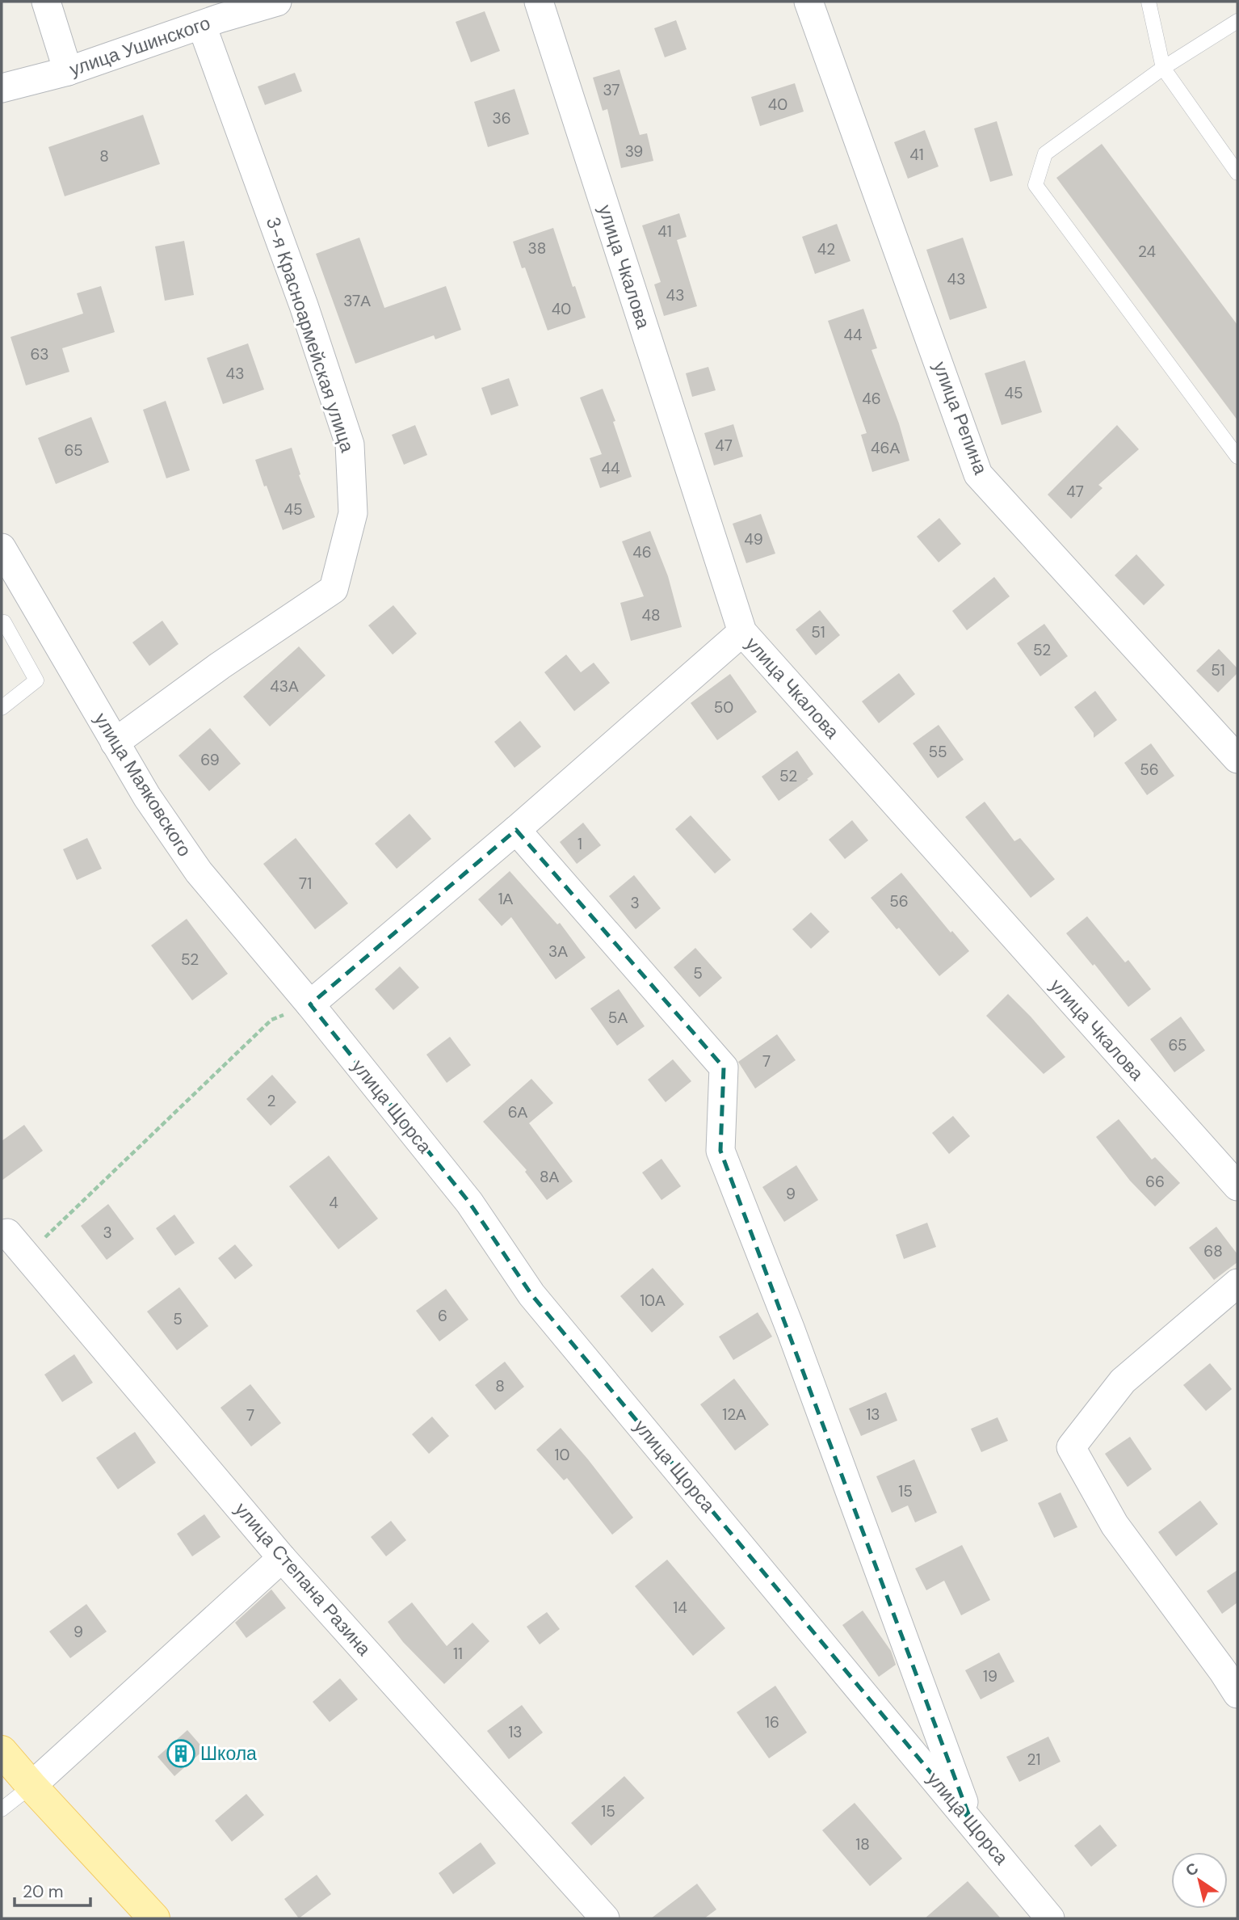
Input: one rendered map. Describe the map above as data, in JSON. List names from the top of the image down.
{
  "streets": {
    "street": [
      "улица Ушинского",
      "улица Чкалова",
      "3-я Красноармейская улица",
      "улица Репина",
      "улица Маяковского",
      "улица Щорса",
      "улица Степана Разина"
    ]
  },
  "crossings": [
    ["улица Ушинского", "3-я Красноармейская улица"],
    ["3-я Красноармейская улица", "улица Маяковского"],
    ["улица Маяковского", "улица Щорса"]
  ],
  "places": {
    "building": ["Школа"]
  },
  "house_numbers": [
    "37",
    "40",
    "36",
    "39",
    "41",
    "8",
    "41",
    "38",
    "42",
    "24",
    "43",
    "43",
    "37А",
    "40",
    "44",
    "63",
    "43",
    "45",
    "46",
    "47",
    "46А",
    "65",
    "44",
    "47",
    "45",
    "49",
    "46",
    "48",
    "51",
    "52",
    "51",
    "43А",
    "50",
    "55",
    "69",
    "56",
    "52",
    "1",
    "71",
    "1А",
    "56",
    "3",
    "3А",
    "52",
    "5",
    "5А",
    "65",
    "7",
    "2",
    "6А",
    "8А",
    "66",
    "9",
    "4",
    "3",
    "68",
    "10А",
    "6",
    "5",
    "8",
    "12А",
    "13",
    "7",
    "10",
    "15",
    "14",
    "9",
    "11",
    "19",
    "16",
    "13",
    "21",
    "15",
    "18"
  ],
  "scale_bar": "20 m",
  "north": "top left"
}
